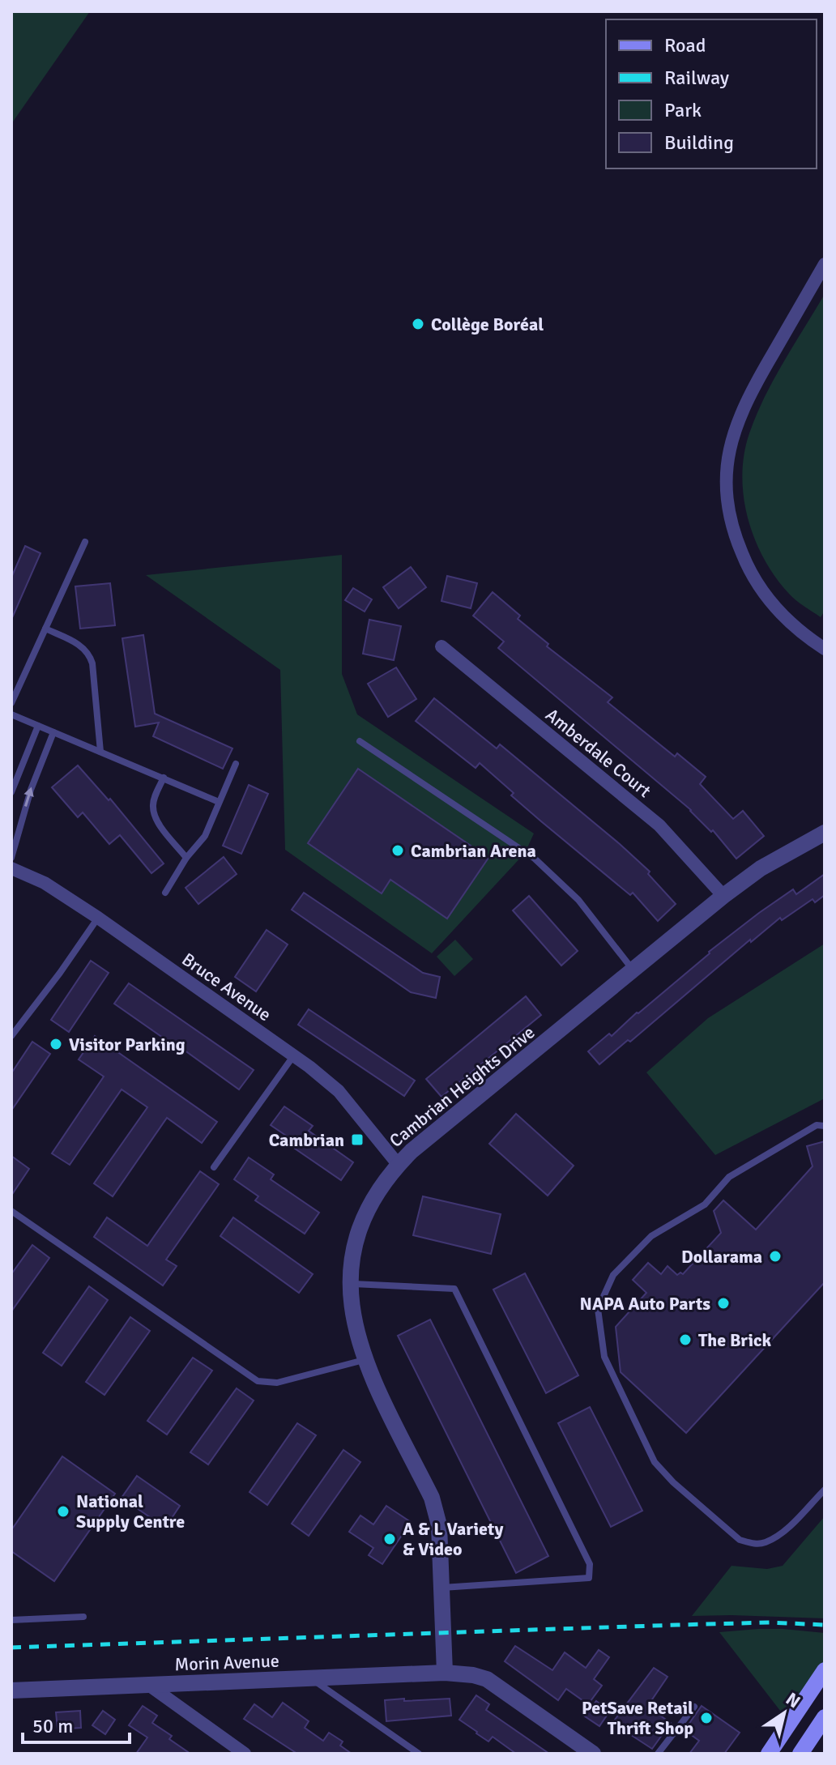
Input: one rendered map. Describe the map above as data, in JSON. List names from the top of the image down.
{
  "streets": {
    "street": [
      "Amberdale Court",
      "Bruce Avenue",
      "Cambrian Heights Drive",
      "Morin Avenue"
    ]
  },
  "crossings": [
    ["Amberdale Court", "Cambrian Heights Drive"],
    ["Bruce Avenue", "Cambrian Heights Drive"],
    ["Cambrian Heights Drive", "Morin Avenue"]
  ],
  "places": {
    "other": [
      "Collège Boréal",
      "Cambrian Arena",
      "Visitor Parking",
      "Dollarama",
      "NAPA Auto Parts",
      "The Brick",
      "National Supply Centre",
      "A & L Variety & Video",
      "PetSave Retail Thrift Shop"
    ],
    "transit": ["Cambrian"]
  },
  "legend": [
    "Road",
    "Railway",
    "Park",
    "Building"
  ],
  "scale_bar": "50 m",
  "north": "top right"
}
